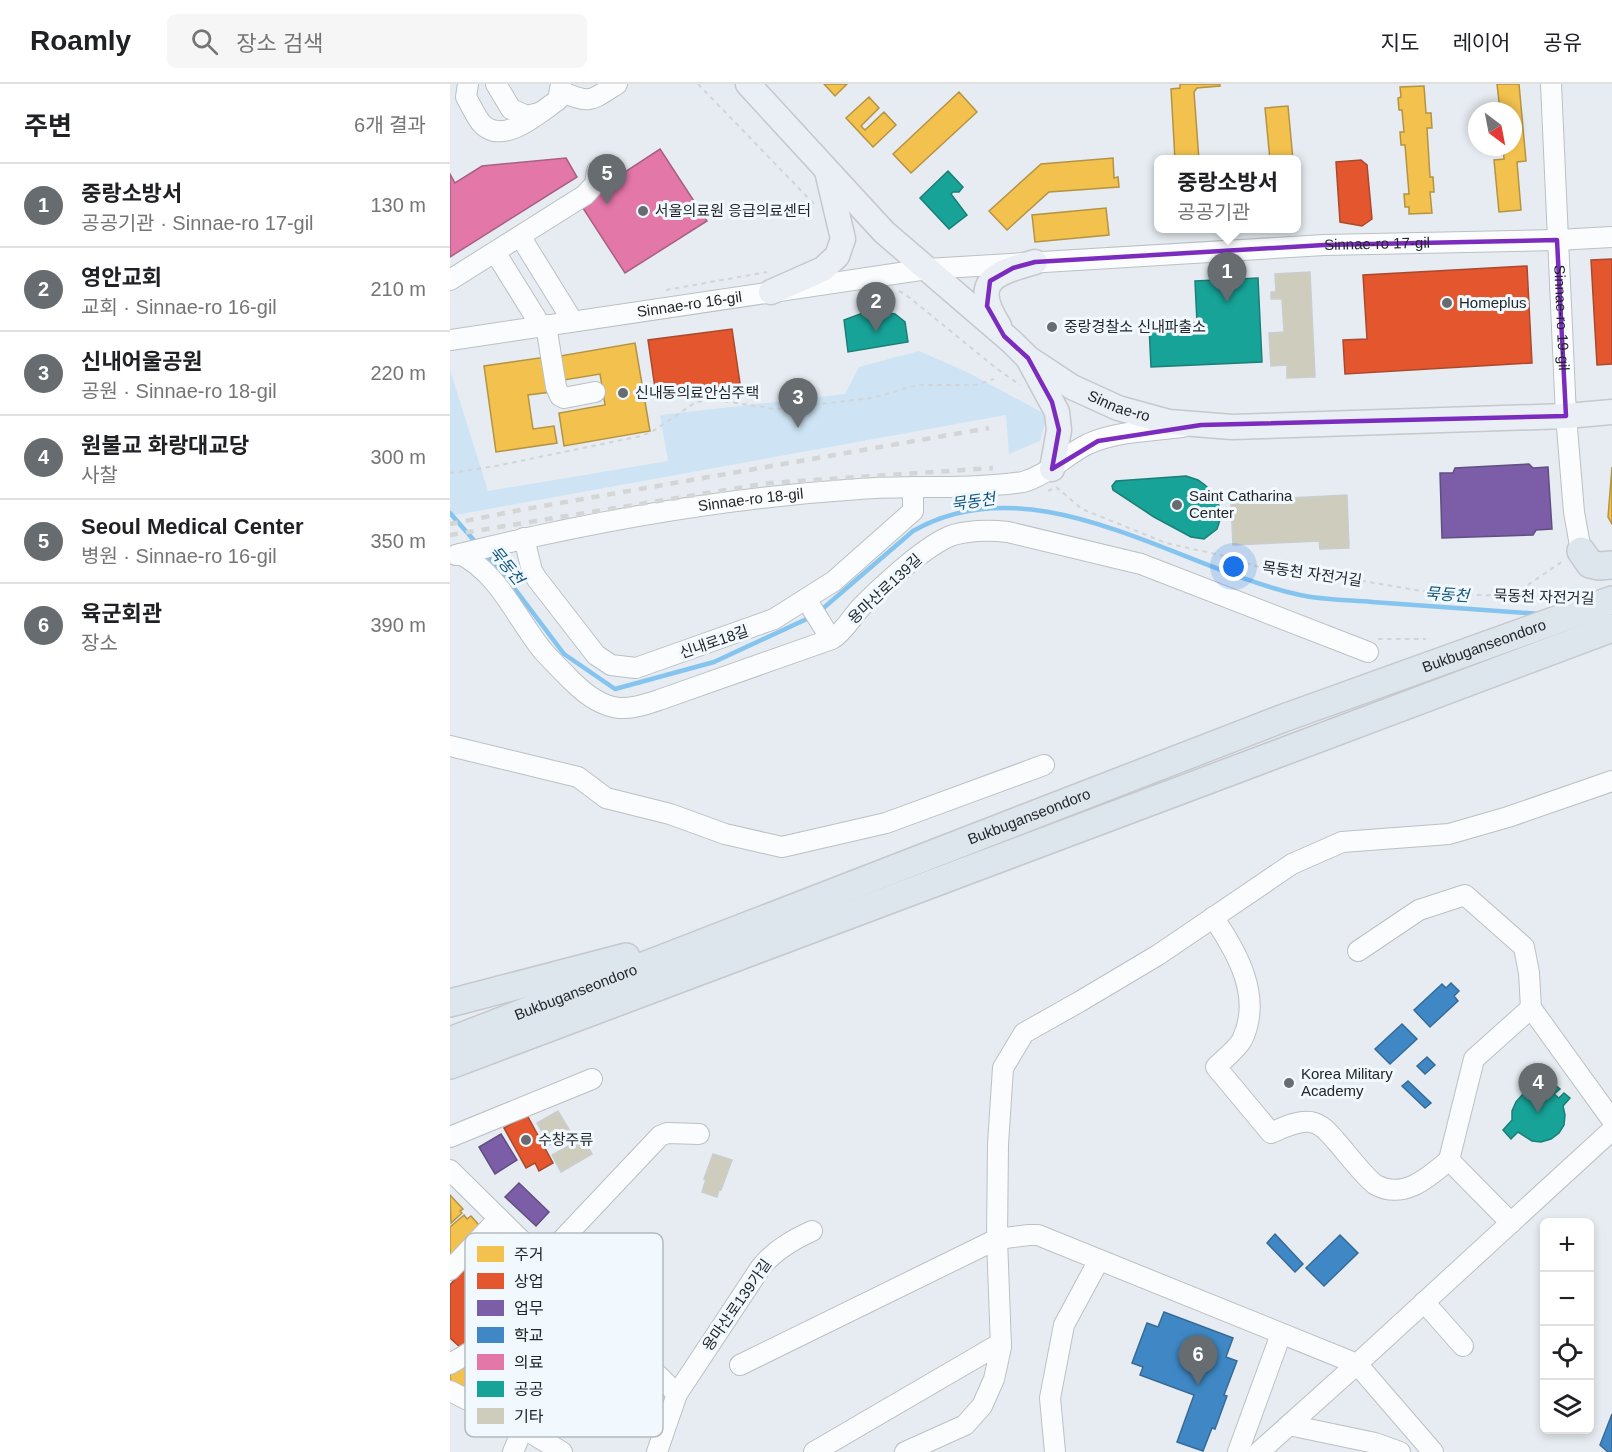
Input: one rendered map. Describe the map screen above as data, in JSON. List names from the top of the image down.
{
  "streets": {
    "highway": ["Bukbuganseondoro"],
    "main road": ["Sinnae-ro"],
    "street": [
      "Sinnae-ro 17-gil",
      "Sinnae-ro 16-gil",
      "Sinnae-ro 19-gil",
      "Sinnae-ro 18-gil",
      "용마산로139길",
      "신내로18길",
      "용마산로139가길"
    ],
    "path": ["목동천 자전거길", "묵동천 자전거길"]
  },
  "crossings": [
    ["Sinnae-ro 17-gil", "Sinnae-ro 16-gil"],
    ["Sinnae-ro 17-gil", "Sinnae-ro 19-gil"],
    ["Sinnae-ro 17-gil", "Sinnae-ro"],
    ["Sinnae-ro 16-gil", "Sinnae-ro"],
    ["Sinnae-ro 19-gil", "Sinnae-ro"],
    ["Sinnae-ro 18-gil", "목동천 자전거길"],
    ["Sinnae-ro 18-gil", "용마산로139길"],
    ["Sinnae-ro 18-gil", "신내로18길"],
    ["목동천 자전거길", "묵동천 자전거길"]
  ],
  "water": ["묵동천"],
  "places": [
    "서울의료원 응급의료센터",
    "Homeplus",
    "중랑경찰소 신내파출소",
    "신내동의료안심주택",
    "Saint Catharina Center",
    "Korea Military Academy",
    "수창주류"
  ],
  "legend": [
    "주거",
    "상업",
    "업무",
    "학교",
    "의료",
    "공공",
    "기타"
  ],
  "north": "bottom right",
  "page": {
    "header": "Roamly",
    "search": "장소 검색",
    "nav": ["지도", "레이어", "공유"],
    "heading": ["주변", "6개 결과"],
    "pins": [
      "5",
      "1",
      "2",
      "3",
      "4",
      "6"
    ],
    "popup": ["중랑소방서", "공공기관"],
    "list": [
      {
        "mark": "1",
        "name": "중랑소방서",
        "note": "공공기관 · Sinnae-ro 17-gil",
        "value": "130 m"
      },
      {
        "mark": "2",
        "name": "영안교회",
        "note": "교회 · Sinnae-ro 16-gil",
        "value": "210 m"
      },
      {
        "mark": "3",
        "name": "신내어울공원",
        "note": "공원 · Sinnae-ro 18-gil",
        "value": "220 m"
      },
      {
        "mark": "4",
        "name": "원불교 화랑대교당",
        "note": "사찰",
        "value": "300 m"
      },
      {
        "mark": "5",
        "name": "Seoul Medical Center",
        "note": "병원 · Sinnae-ro 16-gil",
        "value": "350 m"
      },
      {
        "mark": "6",
        "name": "육군회관",
        "note": "장소",
        "value": "390 m"
      }
    ],
    "map_buttons": ["+", "−"]
  }
}
